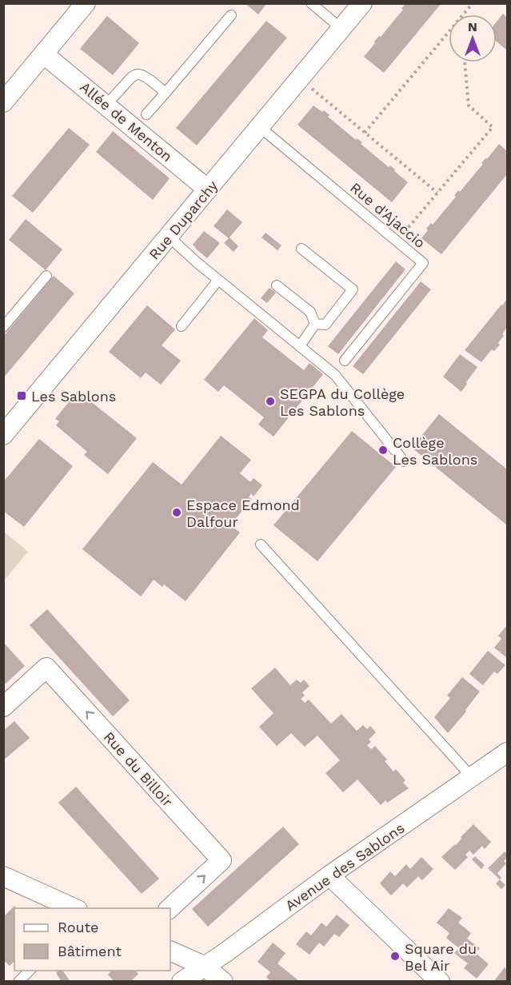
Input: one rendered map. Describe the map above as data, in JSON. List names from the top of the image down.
{
  "streets": {
    "street": [
      "Allée de Menton",
      "Rue Duparchy",
      "Rue du Billoir",
      "Avenue des Sablons"
    ],
    "lane": ["Rue d'Ajaccio"]
  },
  "crossings": [
    ["Allée de Menton", "Rue Duparchy"],
    ["Rue d'Ajaccio", "Rue Duparchy"]
  ],
  "places": {
    "transit": ["Les Sablons"],
    "other": [
      "SEGPA du Collège Les Sablons",
      "Collège Les Sablons",
      "Espace Edmond Dalfour",
      "Square du Bel Air"
    ]
  },
  "legend": ["Route", "Bâtiment"],
  "north": "top"
}
